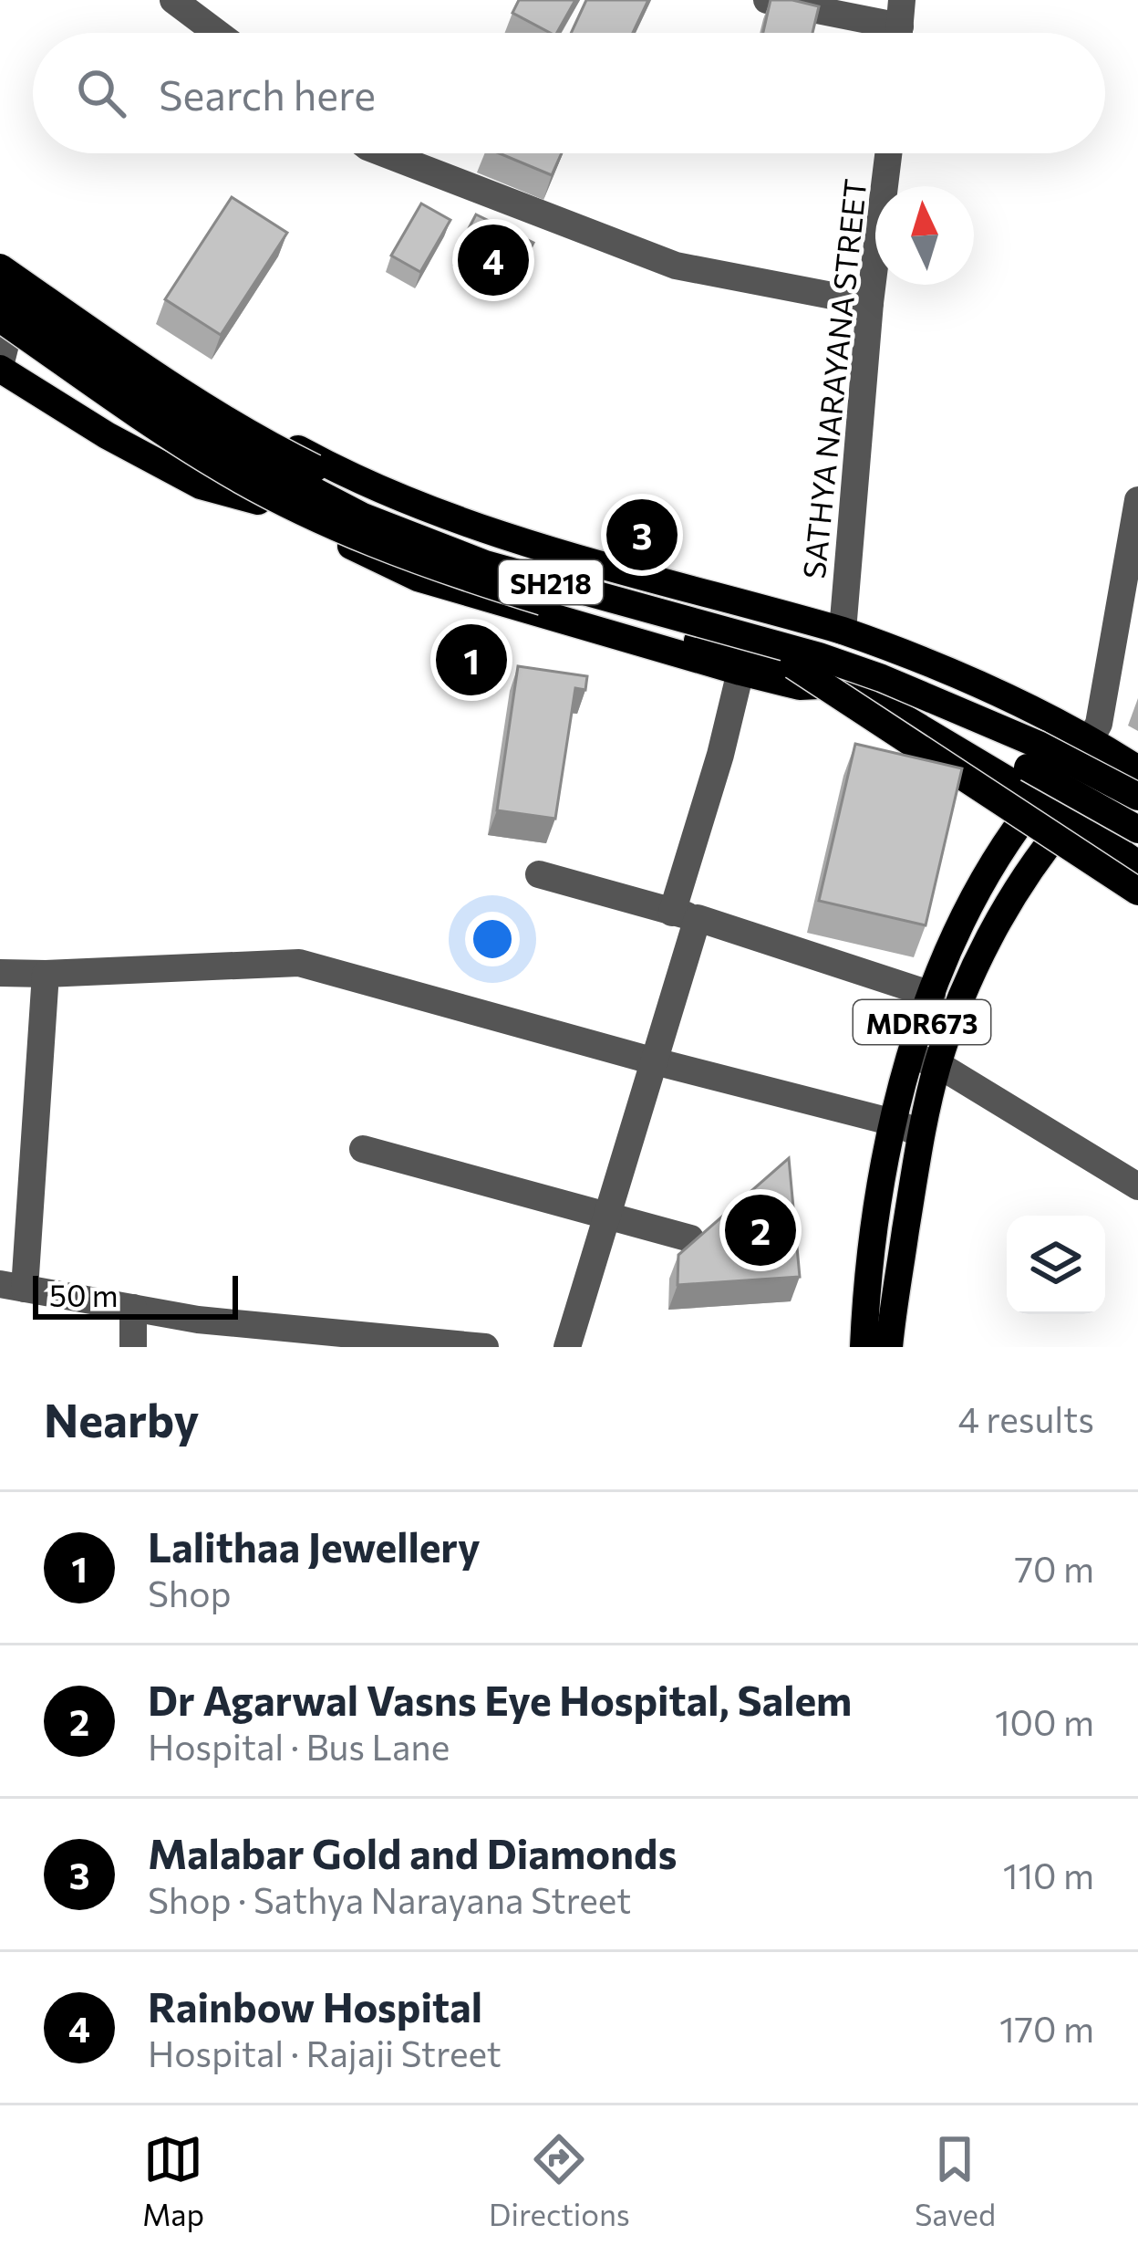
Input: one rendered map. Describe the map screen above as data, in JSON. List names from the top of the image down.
{
  "streets": {
    "main road": ["SH218", "MDR673"],
    "street": ["SATHYA NARAYANA STREET"]
  },
  "scale_bar": "50 m",
  "north": "top",
  "page": {
    "search": "Search here",
    "pins": [
      "4",
      "3",
      "1",
      "2"
    ],
    "scale": "50 m",
    "heading": ["Nearby", "4 results"],
    "list": [
      {
        "mark": "1",
        "name": "Lalithaa Jewellery",
        "note": "Shop",
        "value": "70 m"
      },
      {
        "mark": "2",
        "name": "Dr Agarwal Vasns Eye Hospital, Salem",
        "note": "Hospital · Bus Lane",
        "value": "100 m"
      },
      {
        "mark": "3",
        "name": "Malabar Gold and Diamonds",
        "note": "Shop · Sathya Narayana Street",
        "value": "110 m"
      },
      {
        "mark": "4",
        "name": "Rainbow Hospital",
        "note": "Hospital · Rajaji Street",
        "value": "170 m"
      }
    ],
    "nav": ["Map", "Directions", "Saved"]
  }
}
